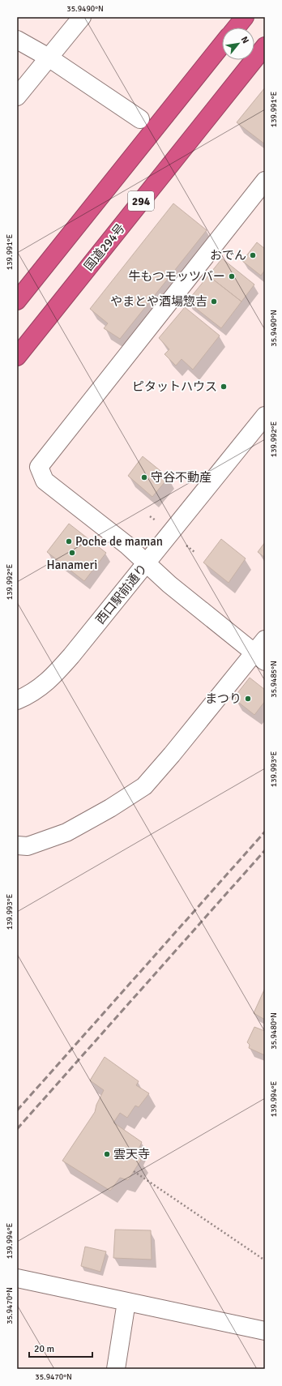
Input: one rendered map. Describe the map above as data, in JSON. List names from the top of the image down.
{
  "streets": {
    "highway": ["294", "国道294号"],
    "street": ["西口駅前通り"]
  },
  "places": [
    "おでん",
    "牛もつモッツバー",
    "やまとや酒場惣吉",
    "ピタットハウス",
    "守谷不動産",
    "Poche de maman",
    "Hanameri",
    "まつり",
    "雲天寺"
  ],
  "scale_bar": "20 m",
  "north": "top right",
  "coordinates": [
    "35.9490°N",
    "139.991°E",
    "139.992°E",
    "35.9485°N",
    "139.993°E",
    "35.9480°N",
    "139.994°E",
    "35.9470°N"
  ]
}
